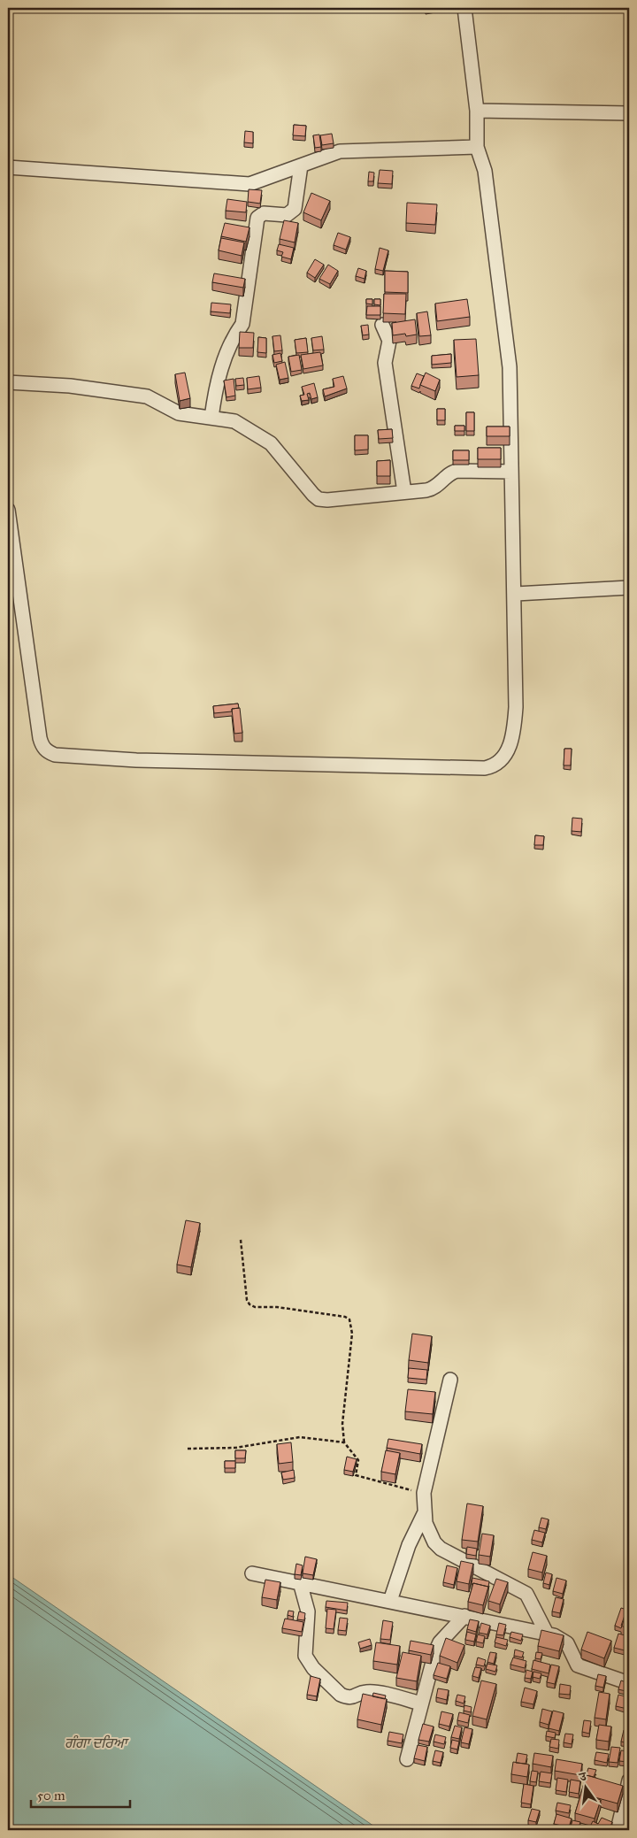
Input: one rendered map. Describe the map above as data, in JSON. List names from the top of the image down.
{
  "water": ["ਗੰਗਾ ਦਰਿਆ"],
  "scale_bar": "50 m",
  "north": "top"
}
